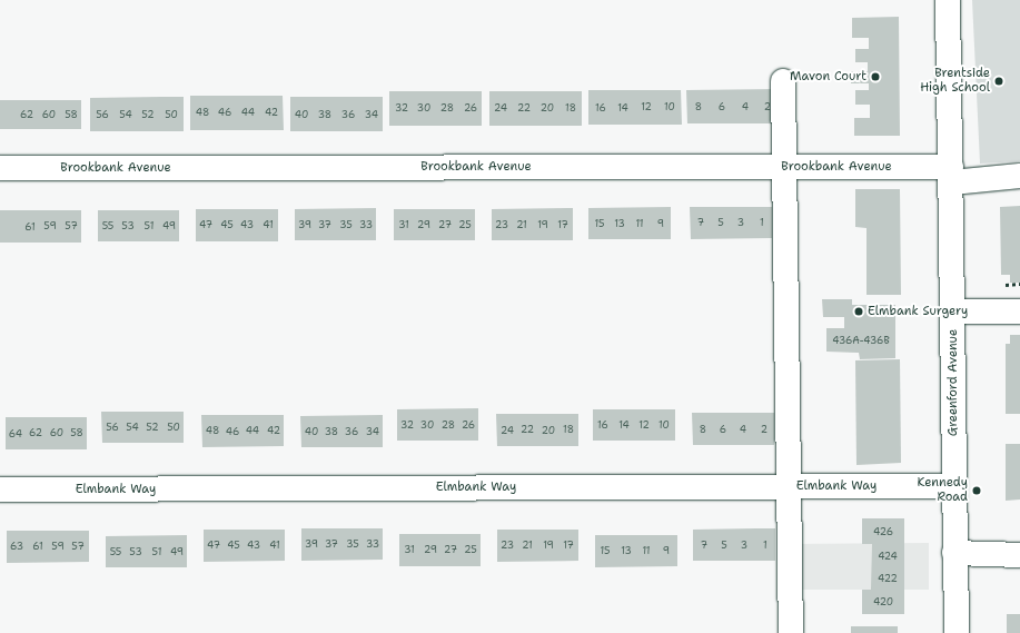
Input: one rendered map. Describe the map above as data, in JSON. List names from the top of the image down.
{
  "streets": {
    "street": ["Brookbank Avenue", "Greenford Avenue", "Elmbank Way"]
  },
  "crossings": [
    ["Brookbank Avenue", "Greenford Avenue"],
    ["Greenford Avenue", "Elmbank Way"]
  ],
  "places": [
    "Mavon Court",
    "Brentside High School",
    "Elmbank Surgery",
    "Kennedy Road"
  ],
  "house_numbers": [
    "12",
    "10",
    "8",
    "6",
    "4",
    "2",
    "32",
    "30",
    "28",
    "26",
    "24",
    "22",
    "20",
    "18",
    "16",
    "14",
    "48",
    "46",
    "44",
    "42",
    "62",
    "60",
    "58",
    "56",
    "54",
    "52",
    "50",
    "40",
    "38",
    "36",
    "34",
    "7",
    "5",
    "3",
    "1",
    "15",
    "13",
    "11",
    "9",
    "47",
    "45",
    "43",
    "41",
    "39",
    "37",
    "35",
    "33",
    "31",
    "29",
    "27",
    "25",
    "23",
    "21",
    "19",
    "17",
    "59",
    "57",
    "55",
    "53",
    "51",
    "49",
    "61",
    "436A-436B",
    "32",
    "30",
    "28",
    "26",
    "16",
    "14",
    "12",
    "10",
    "56",
    "54",
    "52",
    "50",
    "22",
    "18",
    "8",
    "6",
    "4",
    "2",
    "48",
    "44",
    "42",
    "24",
    "20",
    "46",
    "40",
    "38",
    "36",
    "34",
    "62",
    "60",
    "58",
    "64",
    "426",
    "39",
    "37",
    "35",
    "33",
    "47",
    "45",
    "43",
    "41",
    "23",
    "21",
    "19",
    "17",
    "7",
    "5",
    "3",
    "1",
    "63",
    "61",
    "59",
    "57",
    "31",
    "29",
    "27",
    "25",
    "15",
    "13",
    "11",
    "9",
    "55",
    "53",
    "51",
    "49",
    "424",
    "422",
    "420"
  ]
}
